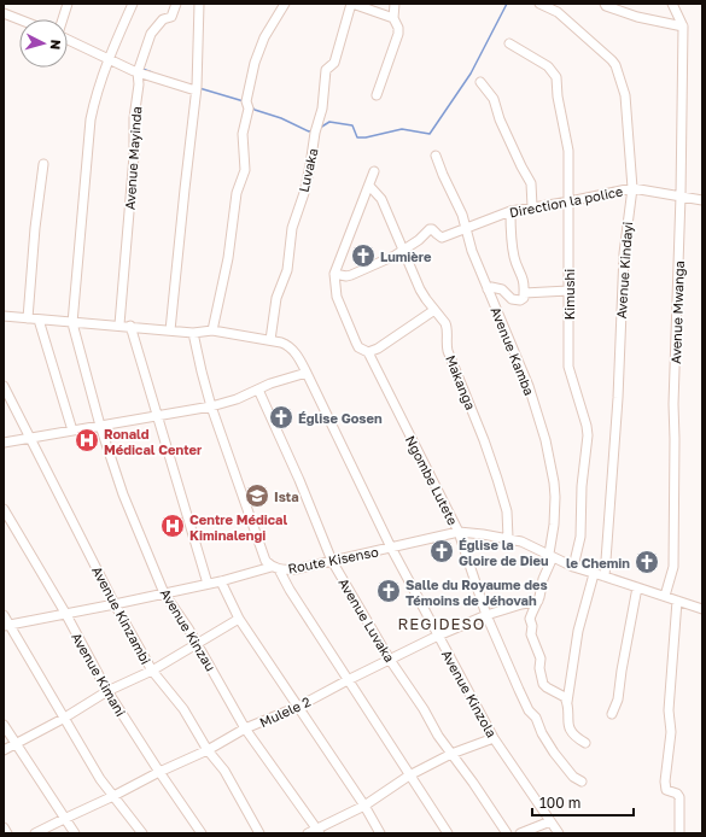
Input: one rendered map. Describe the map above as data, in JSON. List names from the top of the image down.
{
  "streets": {
    "street": [
      "Avenue Mayinda",
      "Luvaka",
      "Direction la police",
      "Avenue Kindayi",
      "Kimushi",
      "Avenue Mwanga",
      "Avenue Kamba",
      "Makanga",
      "Ngombe Lutete",
      "Route Kisenso",
      "Avenue Kinzambi",
      "Avenue Luvaka",
      "Avenue Kinzau",
      "Avenue Kimani",
      "Avenue Kinzola",
      "Mulele 2"
    ]
  },
  "crossings": [
    ["Luvaka", "Avenue Kinzola"],
    ["Direction la police", "Avenue Kindayi"],
    ["Direction la police", "Kimushi"],
    ["Direction la police", "Avenue Mwanga"],
    ["Direction la police", "Avenue Kamba"],
    ["Direction la police", "Makanga"],
    ["Direction la police", "Ngombe Lutete"],
    ["Avenue Kindayi", "Route Kisenso"],
    ["Kimushi", "Route Kisenso"],
    ["Avenue Mwanga", "Route Kisenso"],
    ["Avenue Kamba", "Route Kisenso"],
    ["Avenue Kamba", "Mulele 2"],
    ["Makanga", "Ngombe Lutete"],
    ["Makanga", "Route Kisenso"],
    ["Ngombe Lutete", "Route Kisenso"],
    ["Ngombe Lutete", "Mulele 2"],
    ["Route Kisenso", "Avenue Luvaka"],
    ["Route Kisenso", "Avenue Kinzola"],
    ["Avenue Kinzambi", "Mulele 2"],
    ["Avenue Luvaka", "Mulele 2"],
    ["Avenue Kinzau", "Mulele 2"],
    ["Avenue Kimani", "Mulele 2"],
    ["Avenue Kinzola", "Mulele 2"]
  ],
  "districts": ["REGIDESO"],
  "places": {
    "church": [
      "Lumière",
      "Église Gosen",
      "Église la Gloire de Dieu",
      "le Chemin",
      "Salle du Royaume des Témoins de Jéhovah"
    ],
    "hospital": ["Ronald Médical Center", "Centre Médical Kiminalengi"],
    "school or university": ["Ista"]
  },
  "scale_bar": "100 m",
  "north": "right"
}
